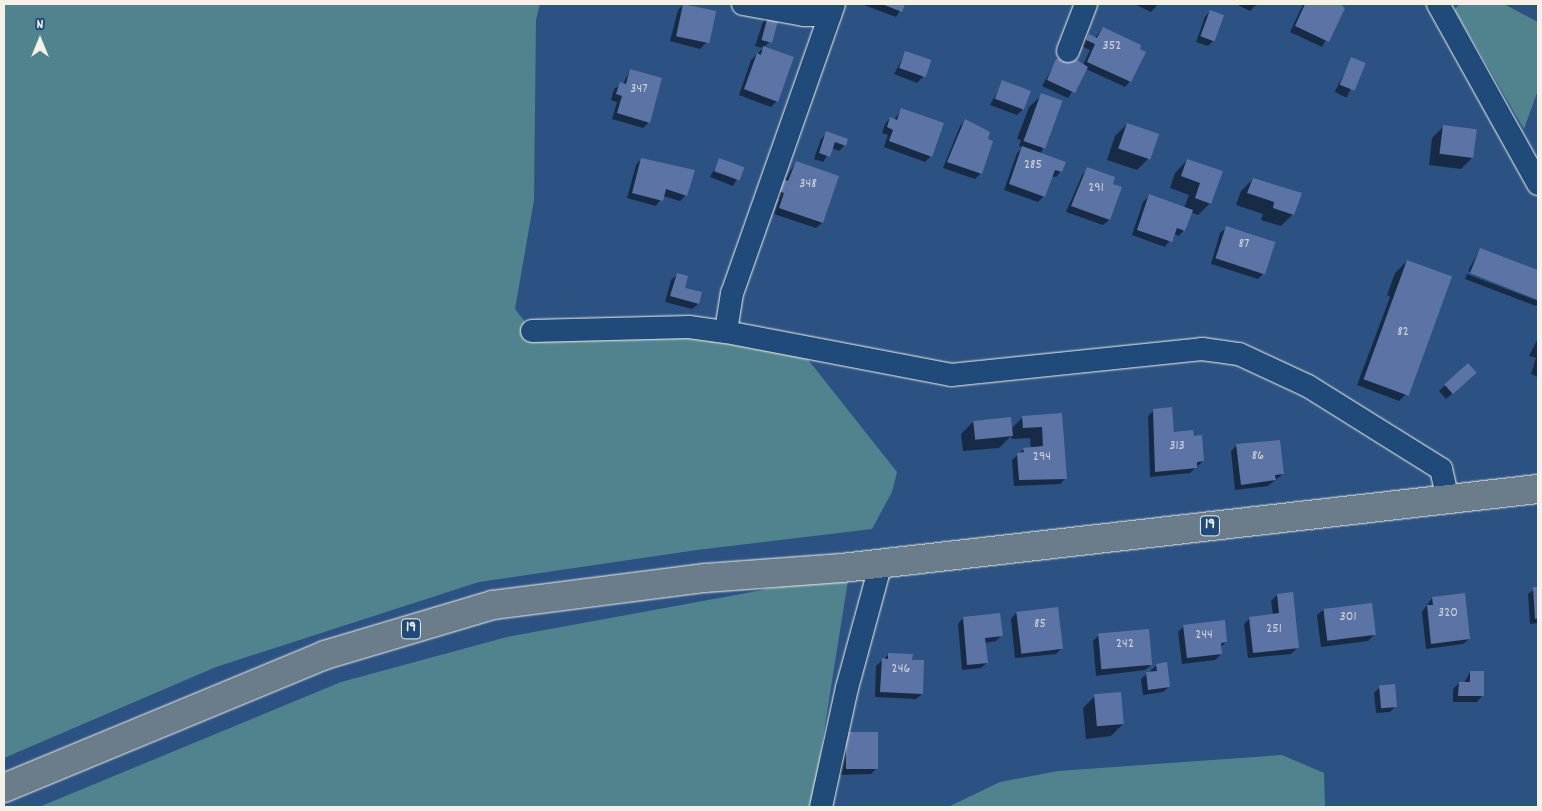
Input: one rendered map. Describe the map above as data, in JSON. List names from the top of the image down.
{
  "streets": {
    "main road": ["19"]
  },
  "house_numbers": [
    "352",
    "347",
    "285",
    "348",
    "291",
    "87",
    "82",
    "313",
    "86",
    "294",
    "320",
    "301",
    "85",
    "251",
    "244",
    "242",
    "246"
  ],
  "north": "top"
}
